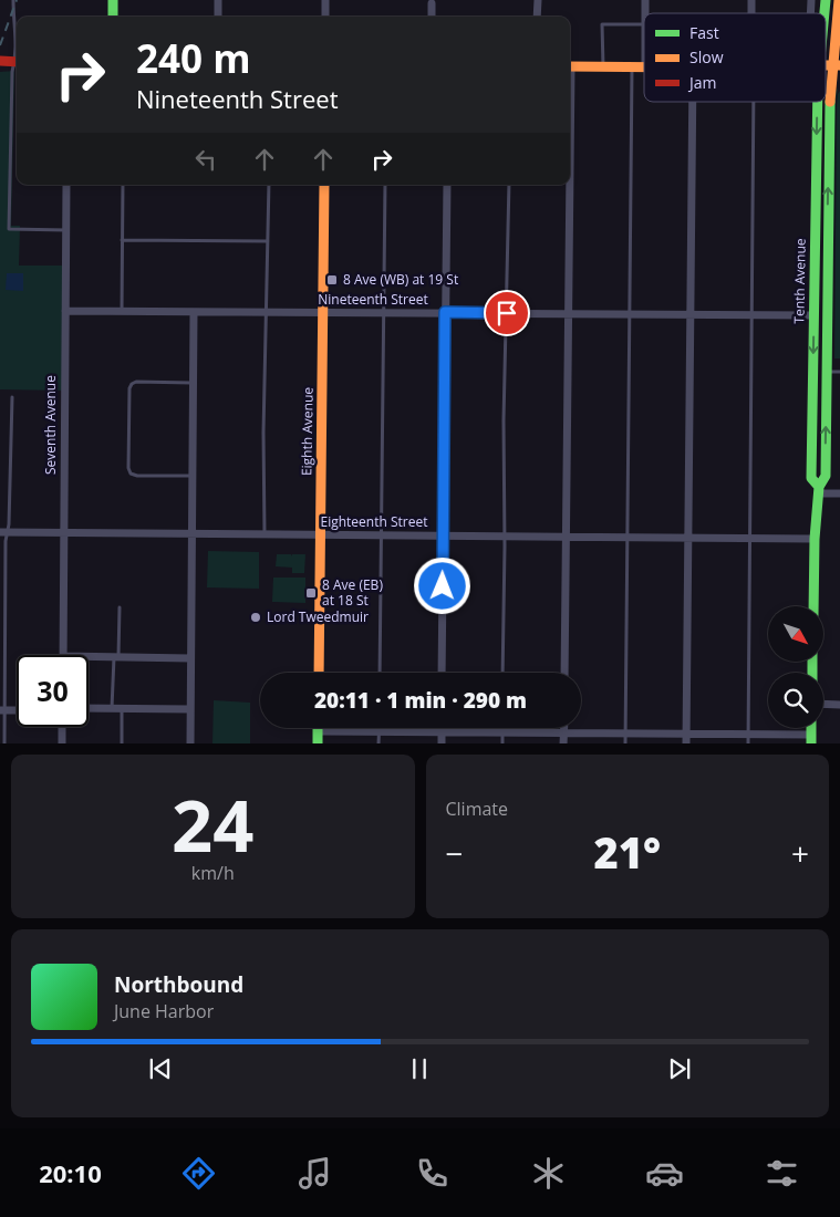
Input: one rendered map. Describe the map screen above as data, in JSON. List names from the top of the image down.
{
  "streets": {
    "main road": ["Tenth Avenue", "Eighth Avenue"],
    "street": ["Nineteenth Street", "Seventh Avenue", "Eighteenth Street"]
  },
  "crossings": [
    ["Tenth Avenue", "Nineteenth Street"],
    ["Tenth Avenue", "Eighteenth Street"],
    ["Nineteenth Street", "Seventh Avenue"],
    ["Nineteenth Street", "Eighth Avenue"],
    ["Seventh Avenue", "Eighteenth Street"],
    ["Eighth Avenue", "Eighteenth Street"]
  ],
  "places": {
    "transit": ["8 Ave (WB) at 19 St", "8 Ave (EB) at 18 St"],
    "other": ["Lord Tweedmuir"]
  },
  "legend": ["Fast", "Slow", "Jam"],
  "north": "bottom right",
  "page": {
    "turn": ["240 m", "Nineteenth Street"],
    "limit": "30",
    "trip": "20:11 · 1 min · 290 m",
    "tile": [
      ["24", "km/h"],
      "Climate"
    ],
    "heat": ["−", "21°", "+"],
    "song": ["Northbound", "June Harbor"],
    "tabs": "20:10"
  }
}
